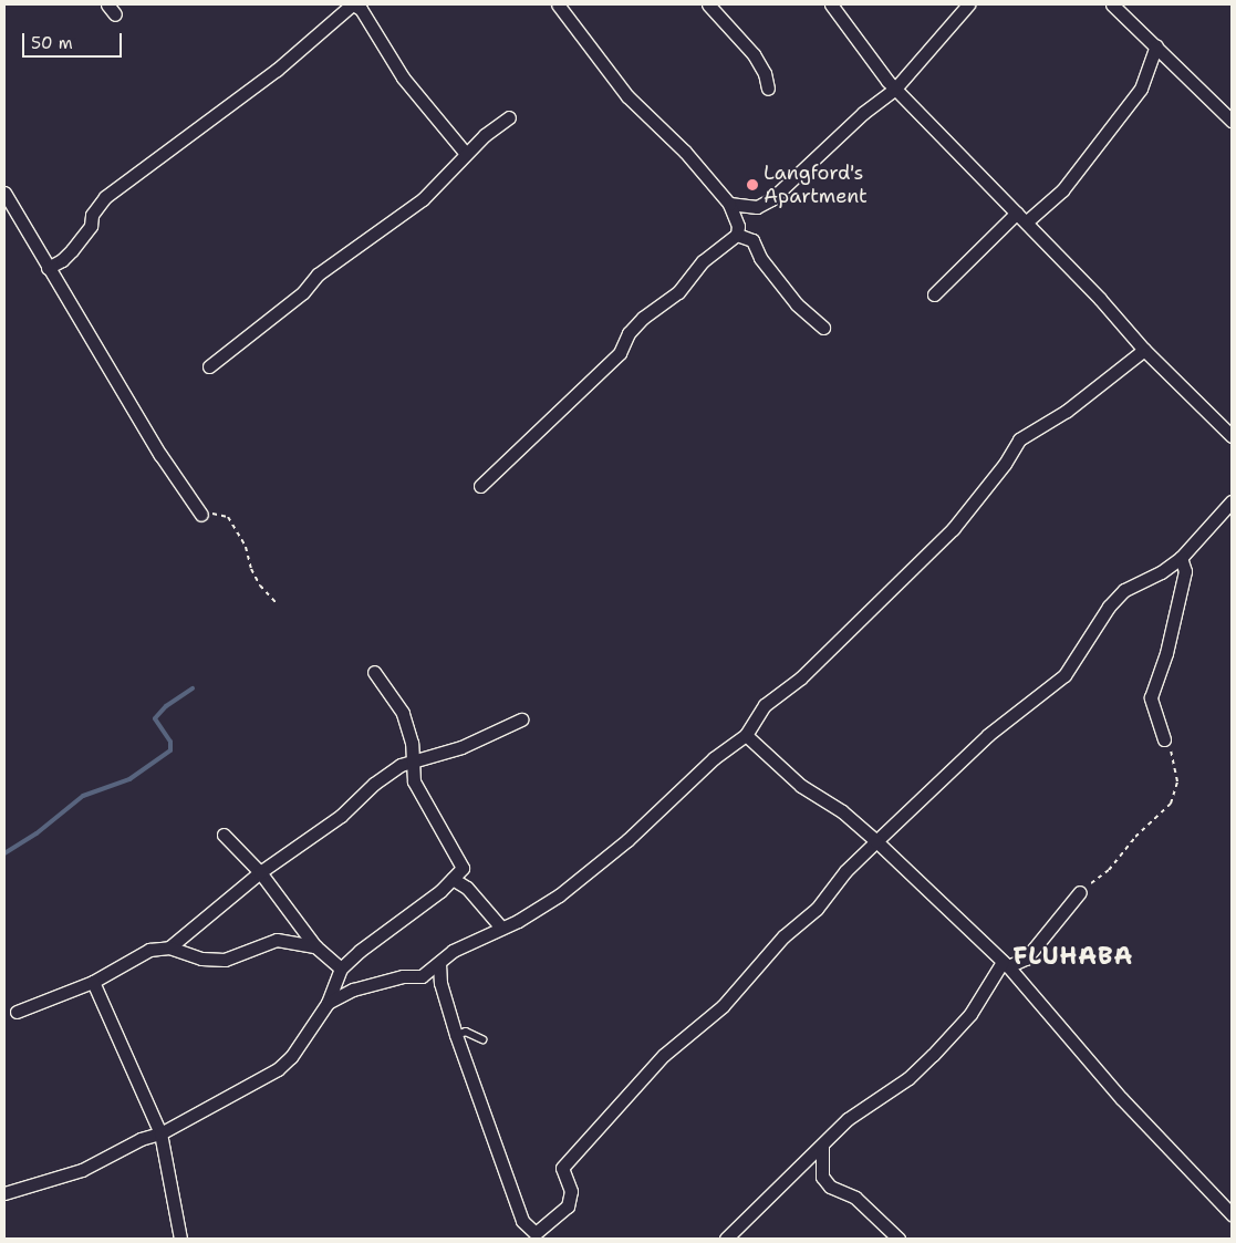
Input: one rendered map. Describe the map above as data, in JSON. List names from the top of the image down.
{
  "districts": ["FLUHABA"],
  "places": ["Langford's Apartment"],
  "scale_bar": "50 m"
}
